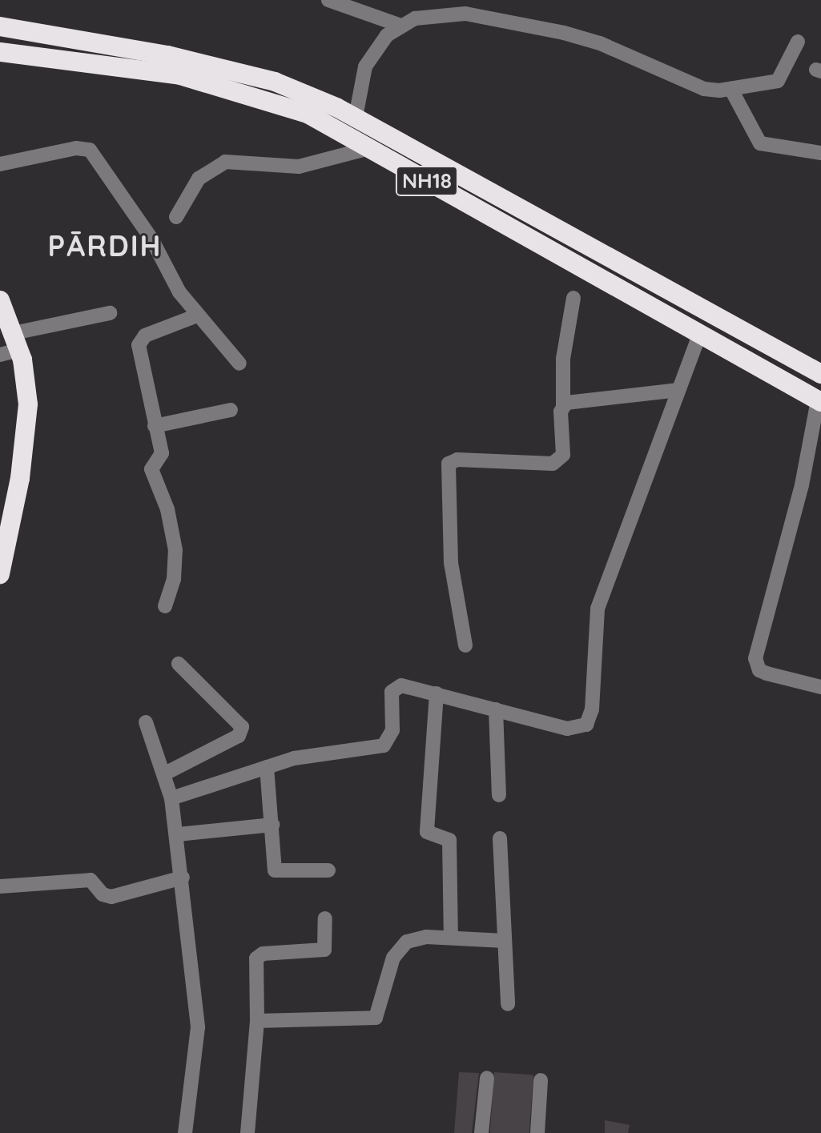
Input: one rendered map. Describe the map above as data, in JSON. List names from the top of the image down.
{
  "streets": {
    "highway": ["NH18"]
  },
  "districts": ["PĀRDIH"]
}
